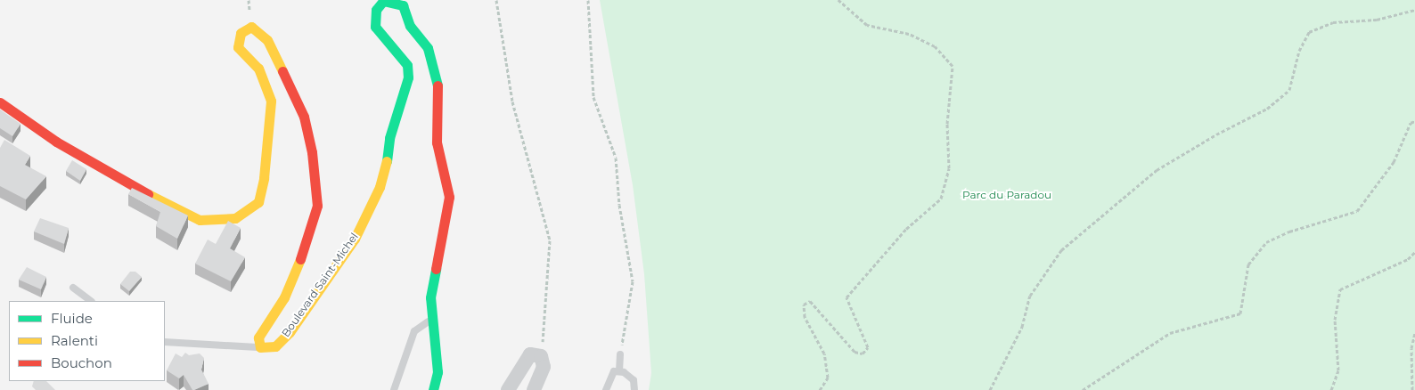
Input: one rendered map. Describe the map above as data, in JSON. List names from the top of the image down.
{
  "streets": {
    "street": ["Boulevard Saint-Michel"]
  },
  "parks": ["Parc du Paradou"],
  "legend": ["Fluide", "Ralenti", "Bouchon"]
}
